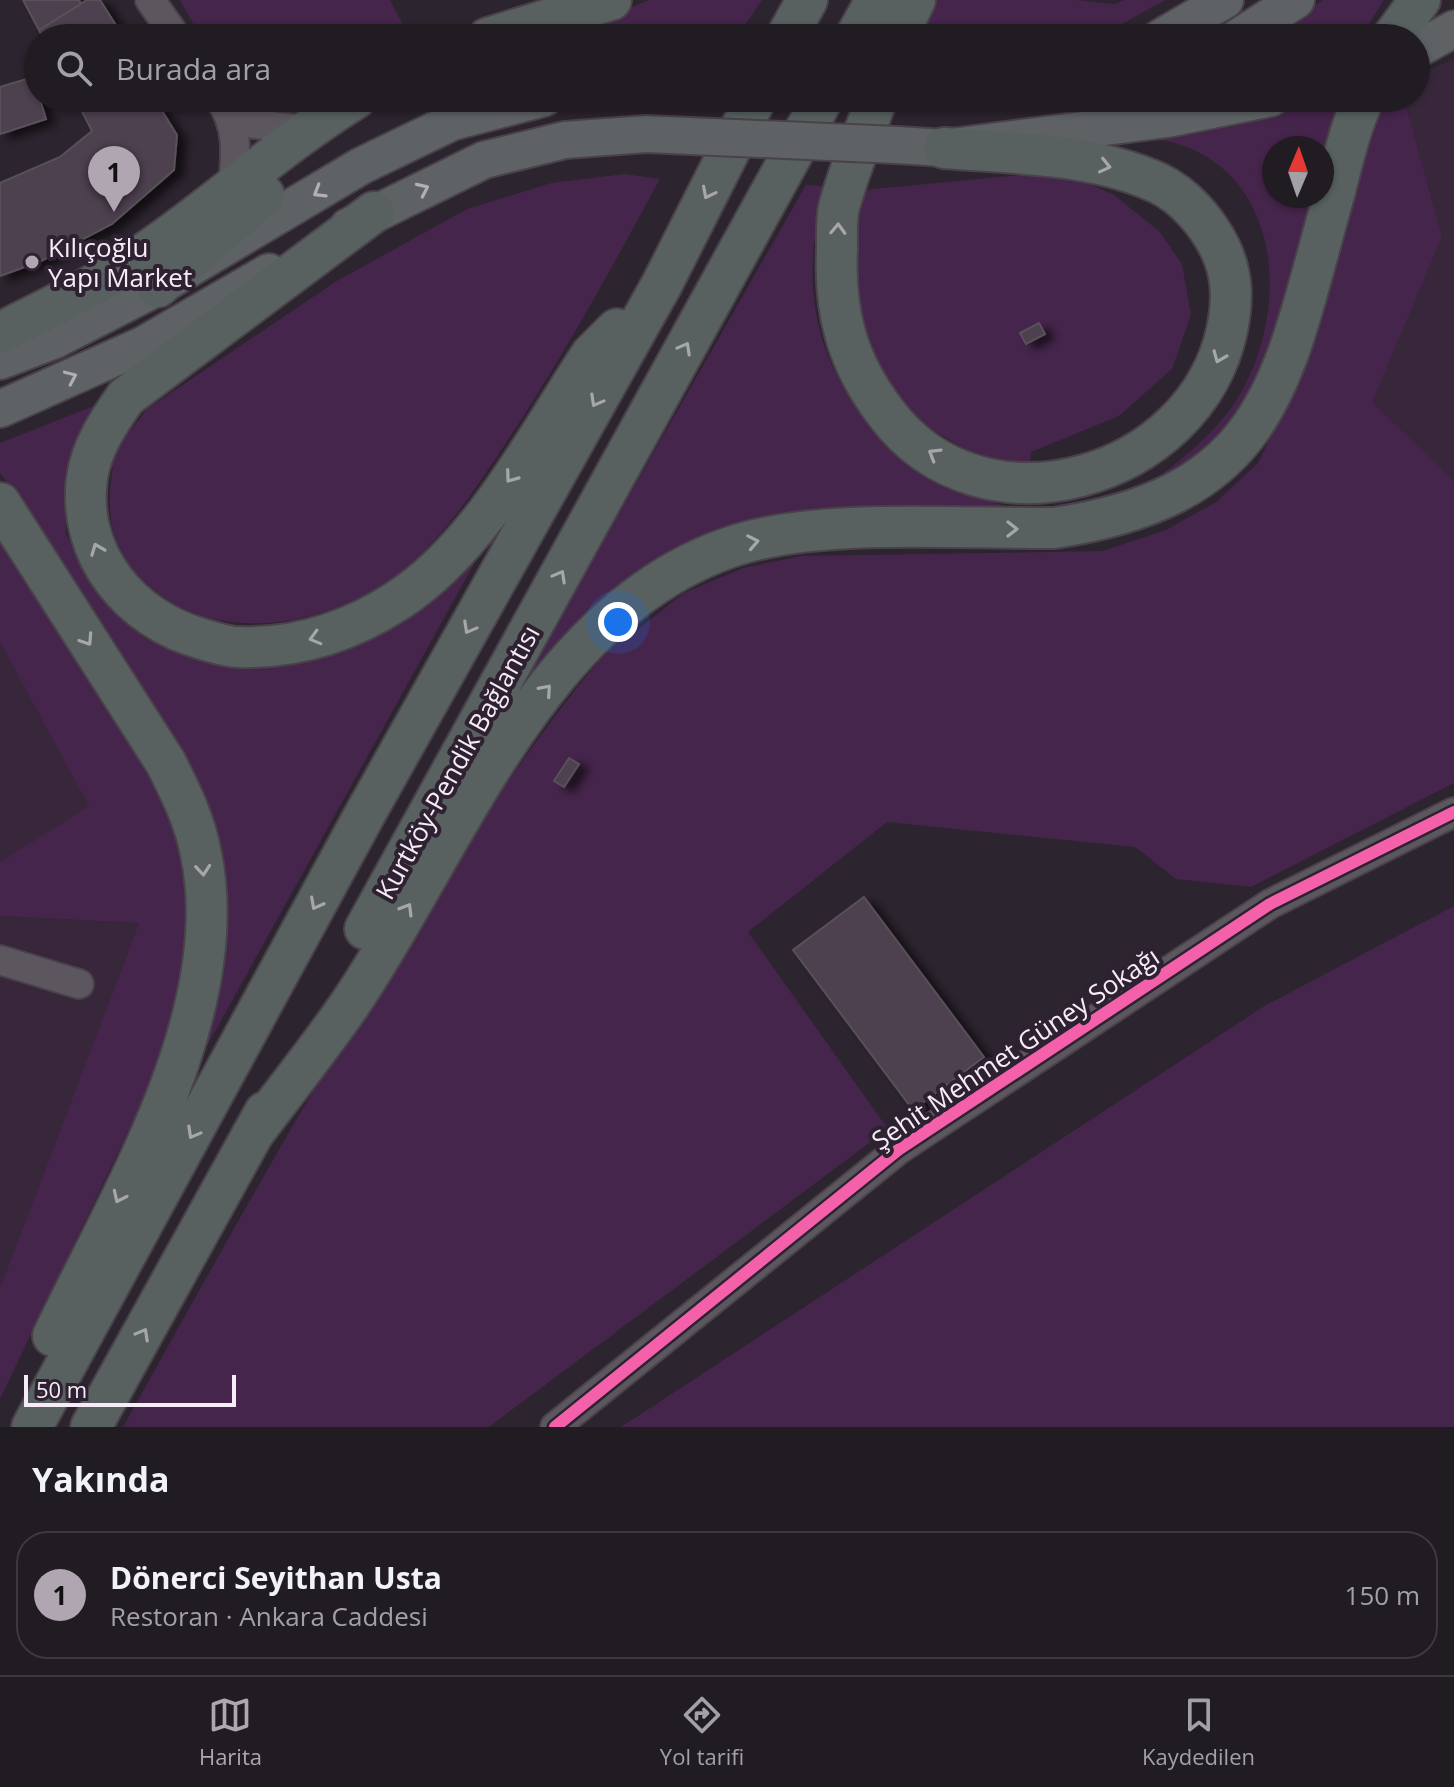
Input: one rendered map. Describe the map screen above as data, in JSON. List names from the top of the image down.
{
  "streets": {
    "highway": ["Kurtköy-Pendik Bağlantısı"],
    "street": ["Şehit Mehmet Güney Sokağı"]
  },
  "places": ["Kılıçoğlu Yapı Market"],
  "scale_bar": "50 m",
  "north": "top",
  "page": {
    "search": "Burada ara",
    "pins": "1",
    "scale": "50 m",
    "heading": "Yakında",
    "list": [
      {
        "mark": "1",
        "name": "Dönerci Seyithan Usta",
        "note": "Restoran · Ankara Caddesi",
        "value": "150 m"
      }
    ],
    "nav": ["Harita", "Yol tarifi", "Kaydedilen"]
  }
}
